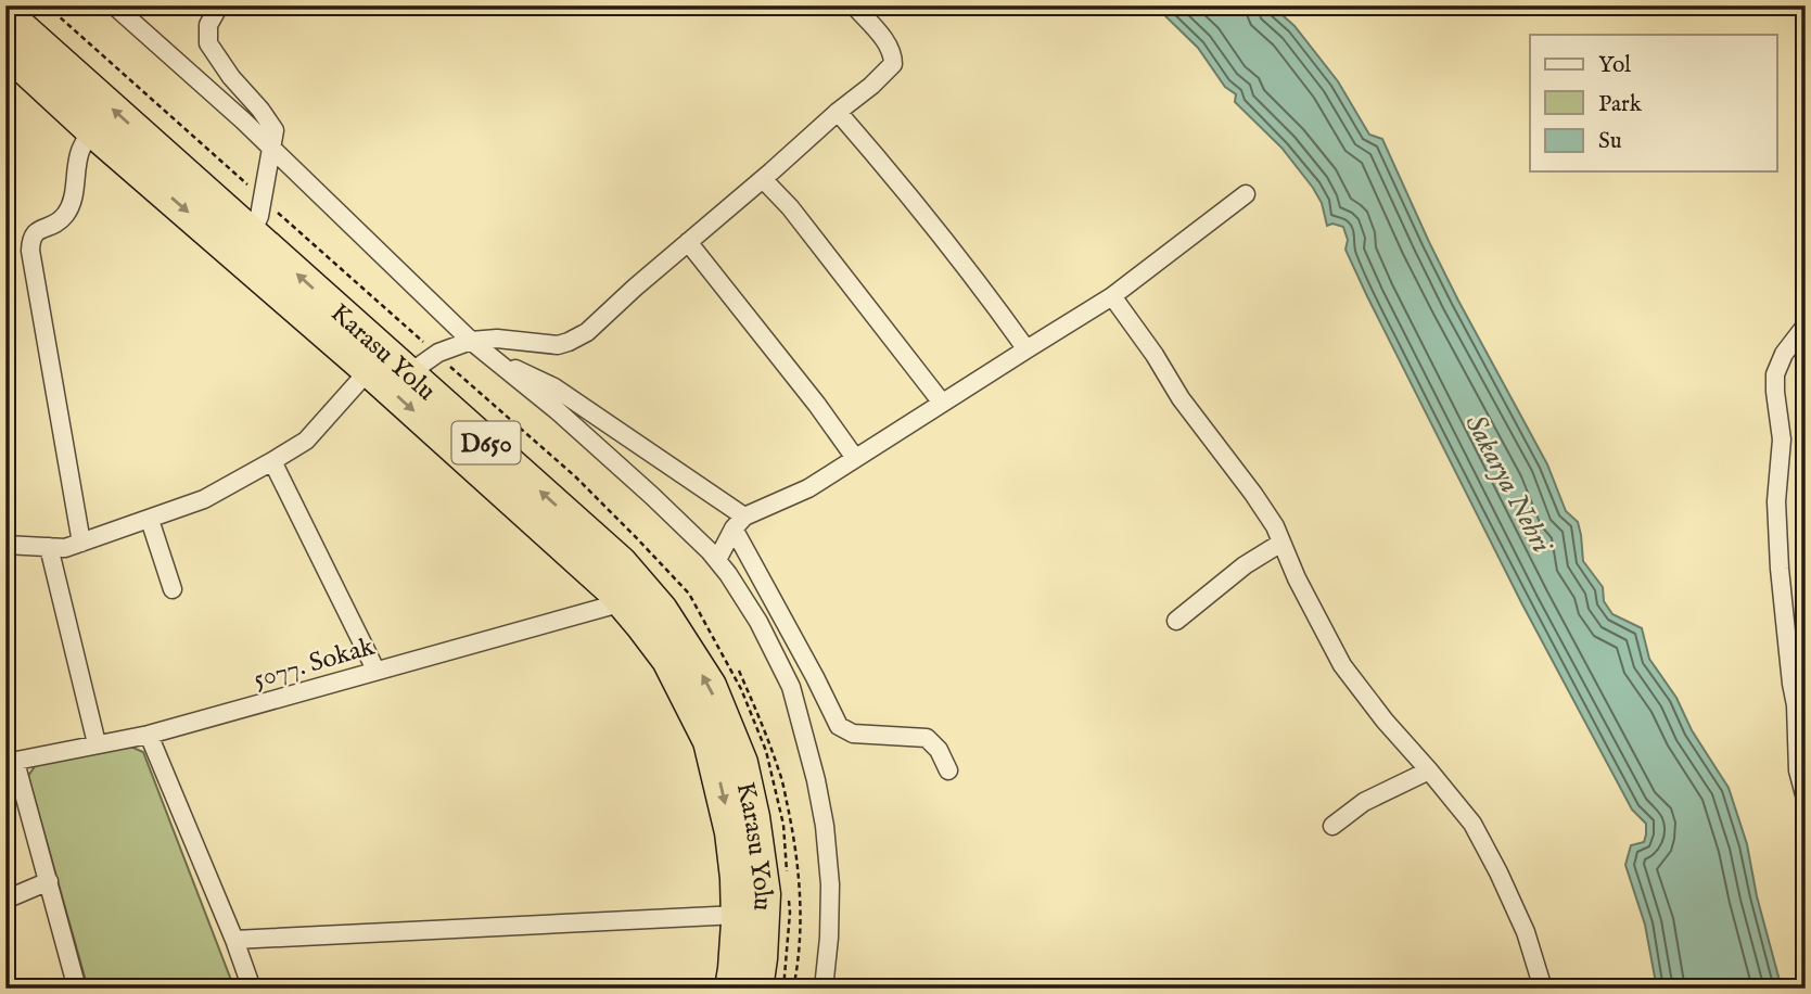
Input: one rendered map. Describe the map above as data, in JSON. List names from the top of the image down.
{
  "streets": {
    "highway": ["Karasu Yolu", "D650"],
    "street": ["5077. Sokak"]
  },
  "crossings": [
    ["Karasu Yolu", "5077. Sokak"]
  ],
  "water": ["Sakarya Nehri"],
  "legend": ["Yol", "Park", "Su"]
}
